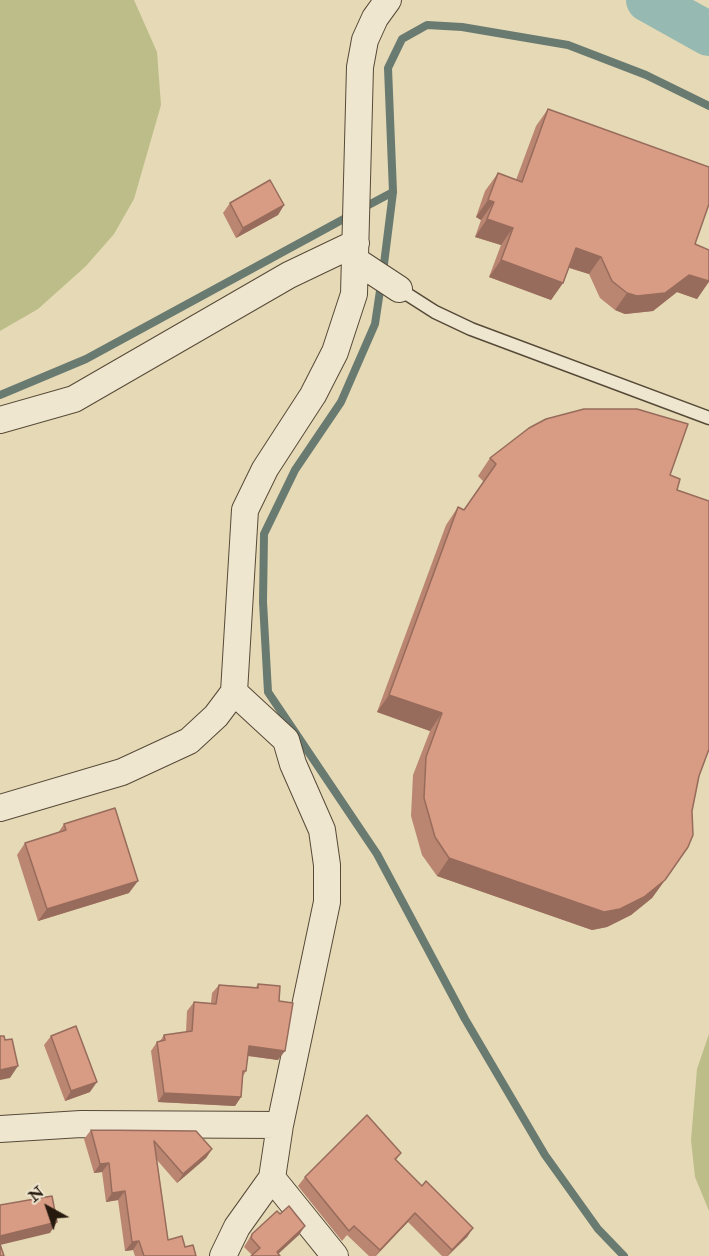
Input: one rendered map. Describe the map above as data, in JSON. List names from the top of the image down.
{
  "north": "top left"
}
